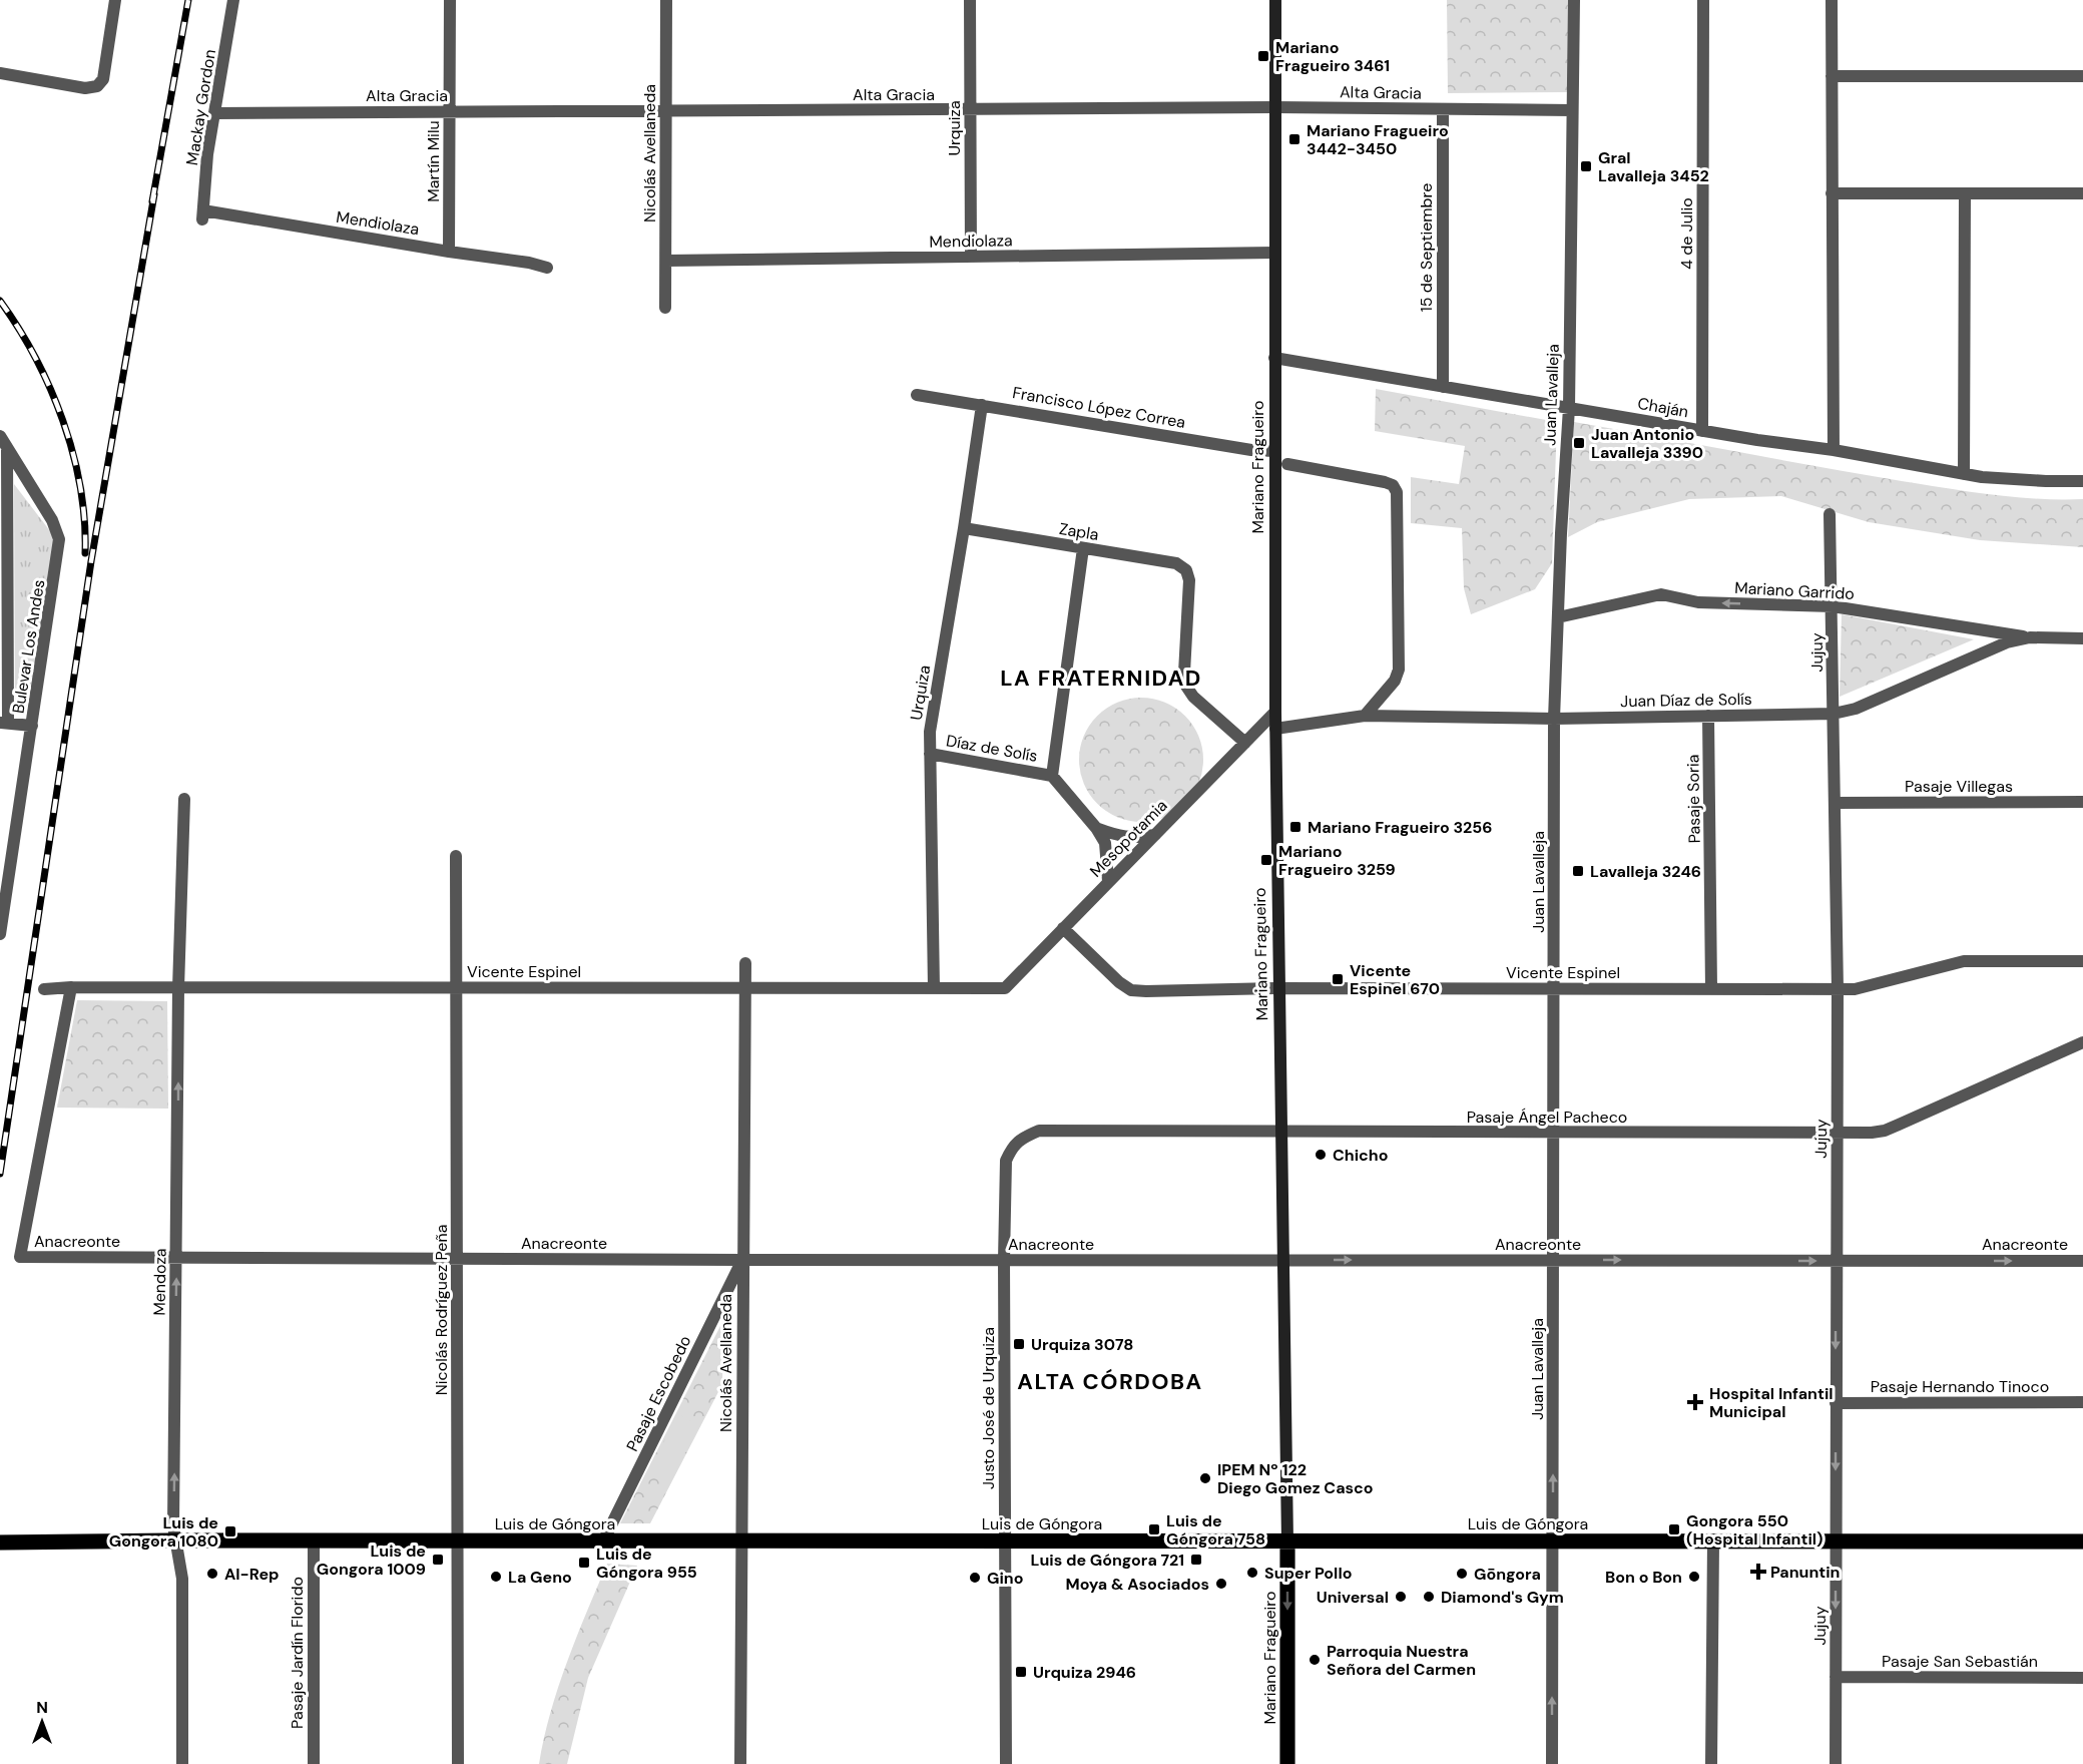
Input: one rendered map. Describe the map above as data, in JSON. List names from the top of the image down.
{
  "streets": {
    "main road": ["Mariano Fragueiro", "Luis de Góngora"],
    "street": [
      "Alta Gracia",
      "Mackay Gordon",
      "Urquiza",
      "Nicolás Avellaneda",
      "Martín Milu",
      "Mendiolaza",
      "4 de Julio",
      "15 de Septiembre",
      "Juan Lavalleja",
      "Francisco López Correa",
      "Chaján",
      "Zapla",
      "Mariano Garrido",
      "Bulevar Los Andes",
      "Jujuy",
      "Juan Díaz de Solís",
      "Díaz de Solís",
      "Pasaje Villegas",
      "Pasaje Soria",
      "Mesopotamia",
      "Vicente Espinel",
      "Pasaje Ángel Pacheco",
      "Anacreonte",
      "Mendoza",
      "Nicolás Rodríguez Peña",
      "Pasaje Hernando Tinoco",
      "Pasaje Escobedo",
      "Justo José de Urquiza",
      "Pasaje Jardín Florido",
      "Pasaje San Sebastián"
    ]
  },
  "crossings": [
    ["Alta Gracia", "Mackay Gordon"],
    ["Alta Gracia", "Urquiza"],
    ["Alta Gracia", "Nicolás Avellaneda"],
    ["Alta Gracia", "Martín Milu"],
    ["Alta Gracia", "15 de Septiembre"],
    ["Alta Gracia", "Juan Lavalleja"],
    ["Alta Gracia", "Mariano Fragueiro"],
    ["Mackay Gordon", "Mendiolaza"],
    ["Urquiza", "Mendiolaza"],
    ["Urquiza", "Francisco López Correa"],
    ["Urquiza", "Zapla"],
    ["Urquiza", "Díaz de Solís"],
    ["Urquiza", "Vicente Espinel"],
    ["Nicolás Avellaneda", "Mendiolaza"],
    ["Nicolás Avellaneda", "Vicente Espinel"],
    ["Nicolás Avellaneda", "Anacreonte"],
    ["Nicolás Avellaneda", "Pasaje Escobedo"],
    ["Nicolás Avellaneda", "Luis de Góngora"],
    ["Martín Milu", "Mendiolaza"],
    ["Mendiolaza", "Mariano Fragueiro"],
    ["4 de Julio", "Chaján"],
    ["15 de Septiembre", "Chaján"],
    ["Juan Lavalleja", "Chaján"],
    ["Juan Lavalleja", "Mariano Garrido"],
    ["Juan Lavalleja", "Juan Díaz de Solís"],
    ["Juan Lavalleja", "Vicente Espinel"],
    ["Juan Lavalleja", "Pasaje Ángel Pacheco"],
    ["Juan Lavalleja", "Anacreonte"],
    ["Juan Lavalleja", "Luis de Góngora"],
    ["Francisco López Correa", "Mariano Fragueiro"],
    ["Chaján", "Mariano Fragueiro"],
    ["Mariano Fragueiro", "Juan Díaz de Solís"],
    ["Mariano Fragueiro", "Mesopotamia"],
    ["Mariano Fragueiro", "Vicente Espinel"],
    ["Mariano Fragueiro", "Pasaje Ángel Pacheco"],
    ["Mariano Fragueiro", "Anacreonte"],
    ["Mariano Fragueiro", "Luis de Góngora"],
    ["Zapla", "Mesopotamia"],
    ["Mariano Garrido", "Jujuy"],
    ["Mariano Garrido", "Juan Díaz de Solís"],
    ["Jujuy", "Juan Díaz de Solís"],
    ["Jujuy", "Pasaje Villegas"],
    ["Jujuy", "Vicente Espinel"],
    ["Jujuy", "Pasaje Ángel Pacheco"],
    ["Jujuy", "Anacreonte"],
    ["Jujuy", "Pasaje Hernando Tinoco"],
    ["Jujuy", "Luis de Góngora"],
    ["Jujuy", "Pasaje San Sebastián"],
    ["Juan Díaz de Solís", "Pasaje Soria"],
    ["Díaz de Solís", "Mesopotamia"],
    ["Pasaje Soria", "Vicente Espinel"],
    ["Mesopotamia", "Vicente Espinel"],
    ["Vicente Espinel", "Anacreonte"],
    ["Vicente Espinel", "Mendoza"],
    ["Vicente Espinel", "Nicolás Rodríguez Peña"],
    ["Pasaje Ángel Pacheco", "Justo José de Urquiza"],
    ["Anacreonte", "Mendoza"],
    ["Anacreonte", "Nicolás Rodríguez Peña"],
    ["Anacreonte", "Pasaje Escobedo"],
    ["Anacreonte", "Justo José de Urquiza"],
    ["Mendoza", "Luis de Góngora"],
    ["Nicolás Rodríguez Peña", "Luis de Góngora"],
    ["Pasaje Escobedo", "Luis de Góngora"],
    ["Justo José de Urquiza", "Luis de Góngora"],
    ["Luis de Góngora", "Pasaje Jardín Florido"]
  ],
  "one_way": ["Mariano Garrido", "Mendoza"],
  "districts": ["LA FRATERNIDAD", "ALTA CÓRDOBA"],
  "places": {
    "transit": [
      "Mariano Fragueiro 3461",
      "Mariano Fragueiro 3442-3450",
      "Gral Lavalleja 3452",
      "Juan Antonio Lavalleja 3390",
      "Mariano Fragueiro 3256",
      "Mariano Fragueiro 3259",
      "Lavalleja 3246",
      "Vicente Espinel 670",
      "Urquiza 3078",
      "Luis de Góngora 758",
      "Gongora 550 (Hospital Infantil)",
      "Luis de Gongora 1080",
      "Luis de Gongora 1009",
      "Luis de Góngora 721",
      "Luis de Góngora 955",
      "Urquiza 2946"
    ],
    "other": [
      "Chicho",
      "IPEM Nº 122 Diego Gomez Casco",
      "Super Pollo",
      "Al-Rep",
      "Gōngora",
      "La Geno",
      "Bon o Bon",
      "Gino",
      "Moya & Asociados",
      "Universal",
      "Diamond's Gym",
      "Parroquia Nuestra Señora del Carmen"
    ],
    "health": ["Hospital Infantil Municipal", "Panuntin"]
  },
  "north": "top"
}
